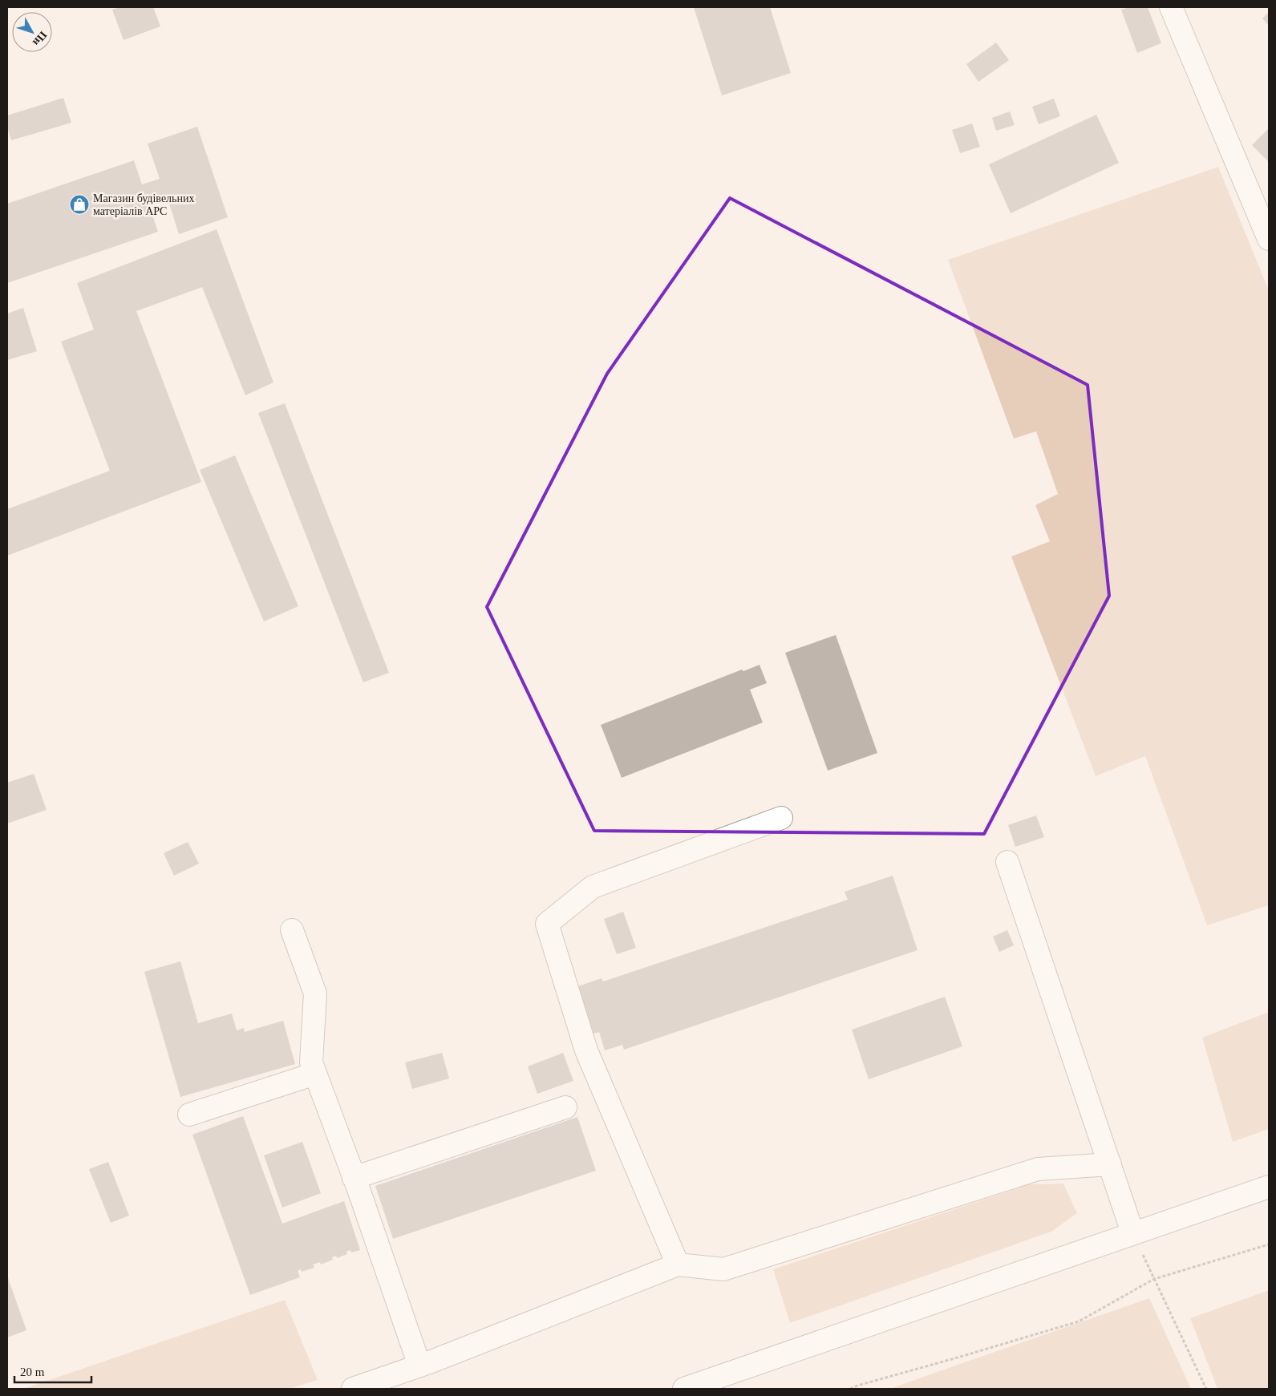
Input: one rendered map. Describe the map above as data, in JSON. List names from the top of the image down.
{
  "places": {
    "shop": ["Магазин будівельних матеріалів APC"]
  },
  "scale_bar": "20 m",
  "north": "bottom right"
}
